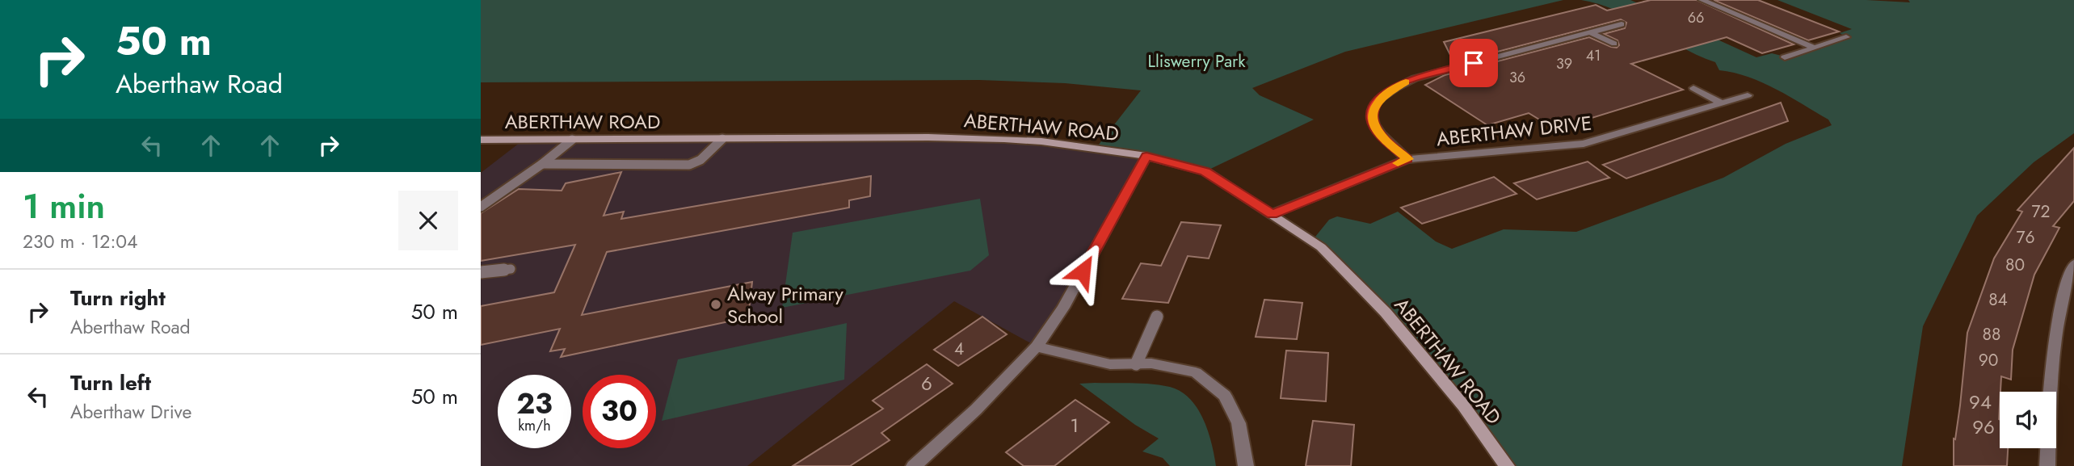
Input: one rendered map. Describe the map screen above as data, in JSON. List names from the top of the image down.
{
  "streets": {
    "street": ["ABERTHAW ROAD", "ABERTHAW DRIVE"]
  },
  "crossings": [
    ["ABERTHAW ROAD", "ABERTHAW DRIVE"]
  ],
  "parks": ["Lliswerry Park"],
  "places": ["Alway Primary School"],
  "house_numbers": [
    "66",
    "41",
    "39",
    "36",
    "72",
    "76",
    "80",
    "84",
    "88",
    "4",
    "90",
    "6",
    "94",
    "1",
    "96"
  ],
  "page": {
    "turn": ["50 m", "Aberthaw Road"],
    "heading": ["1 min", "230 m · 12:04"],
    "list": [
      {
        "name": "Turn right",
        "note": "Aberthaw Road",
        "value": "50 m"
      },
      {
        "name": "Turn left",
        "note": "Aberthaw Drive",
        "value": "50 m"
      }
    ],
    "speed": "23 km/h",
    "limit": "30"
  }
}
